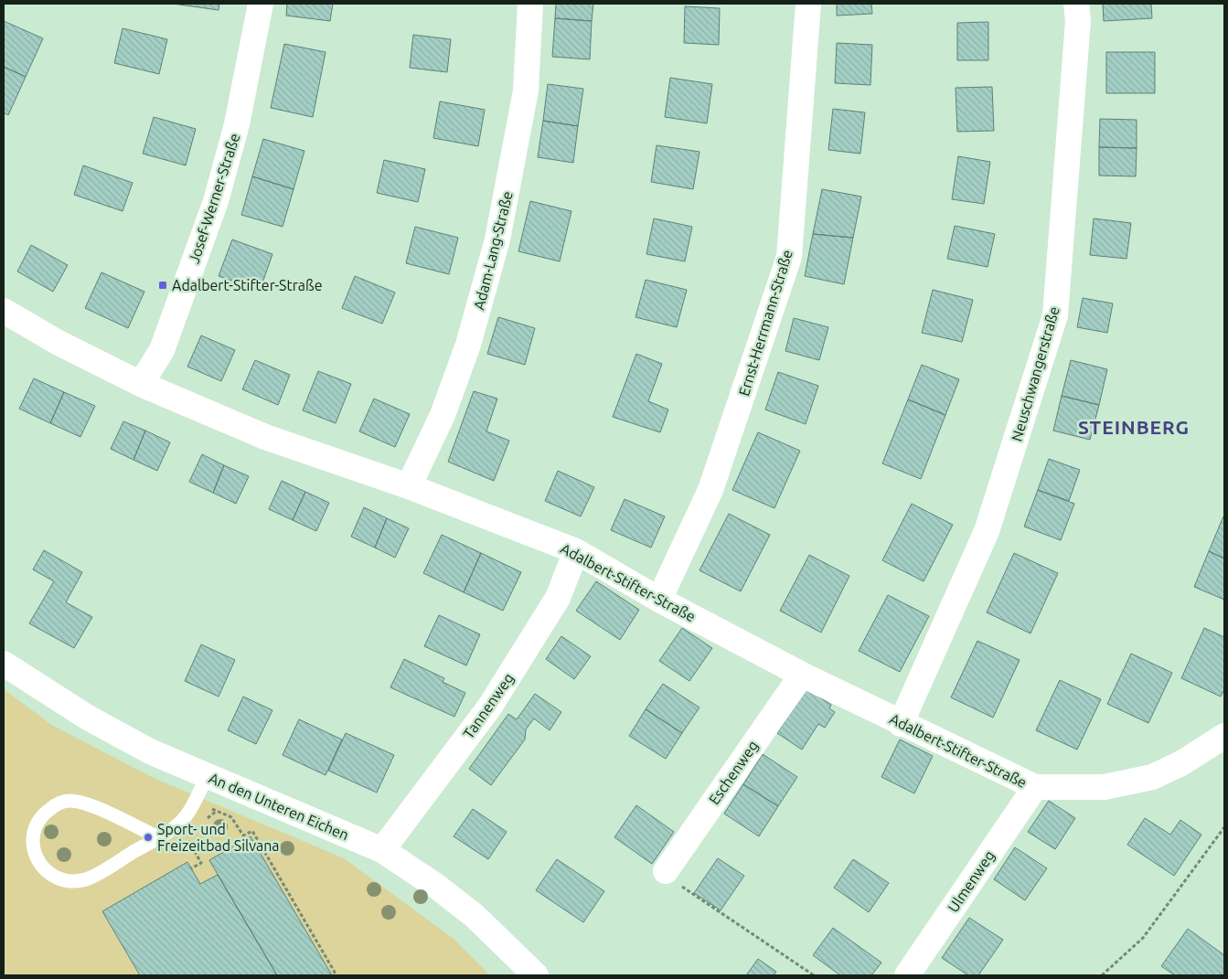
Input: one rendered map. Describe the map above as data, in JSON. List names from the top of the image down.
{
  "streets": {
    "street": [
      "Josef-Werner-Straße",
      "Adam-Lang-Straße",
      "Ernst-Herrmann-Straße",
      "Neuschwangerstraße",
      "Adalbert-Stifter-Straße",
      "Tannenweg",
      "Eschenweg",
      "An den Unteren Eichen",
      "Ulmenweg"
    ]
  },
  "crossings": [
    ["Josef-Werner-Straße", "Adalbert-Stifter-Straße"],
    ["Adam-Lang-Straße", "Adalbert-Stifter-Straße"],
    ["Ernst-Herrmann-Straße", "Adalbert-Stifter-Straße"],
    ["Neuschwangerstraße", "Adalbert-Stifter-Straße"],
    ["Adalbert-Stifter-Straße", "Tannenweg"],
    ["Adalbert-Stifter-Straße", "Eschenweg"],
    ["Adalbert-Stifter-Straße", "Ulmenweg"],
    ["Tannenweg", "An den Unteren Eichen"]
  ],
  "districts": ["STEINBERG"],
  "places": {
    "transit": ["Adalbert-Stifter-Straße"],
    "other": ["Sport- und Freizeitbad Silvana"]
  }
}
